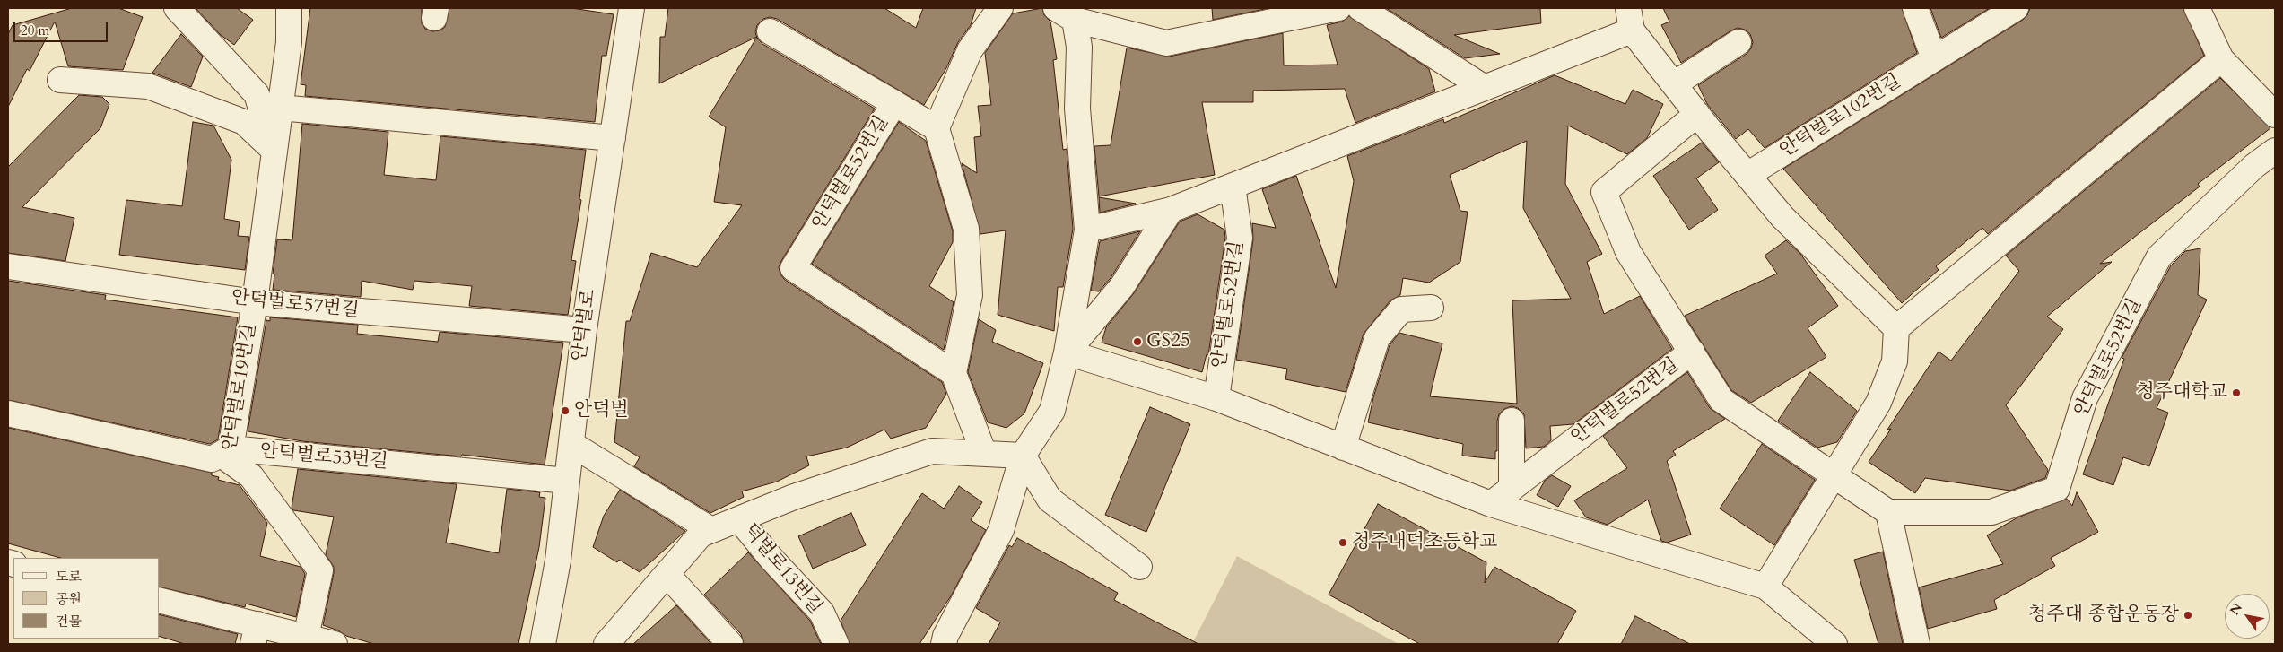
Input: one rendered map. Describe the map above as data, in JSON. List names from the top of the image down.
{
  "streets": {
    "street": [
      "안덕벌로102번길",
      "안덕벌로52번길",
      "안덕벌로57번길",
      "안덕벌로",
      "안덕벌로19번길",
      "안덕벌로53번길",
      "덕벌로13번길"
    ]
  },
  "crossings": [
    ["안덕벌로57번길", "안덕벌로"],
    ["안덕벌로57번길", "안덕벌로19번길"],
    ["안덕벌로", "안덕벌로53번길"],
    ["안덕벌로19번길", "안덕벌로53번길"]
  ],
  "places": [
    "GS25",
    "청주대학교",
    "안덕벌",
    "청주내덕초등학교",
    "청주대 종합운동장"
  ],
  "legend": ["도로", "공원", "건물"],
  "scale_bar": "20 m",
  "north": "top left"
}
